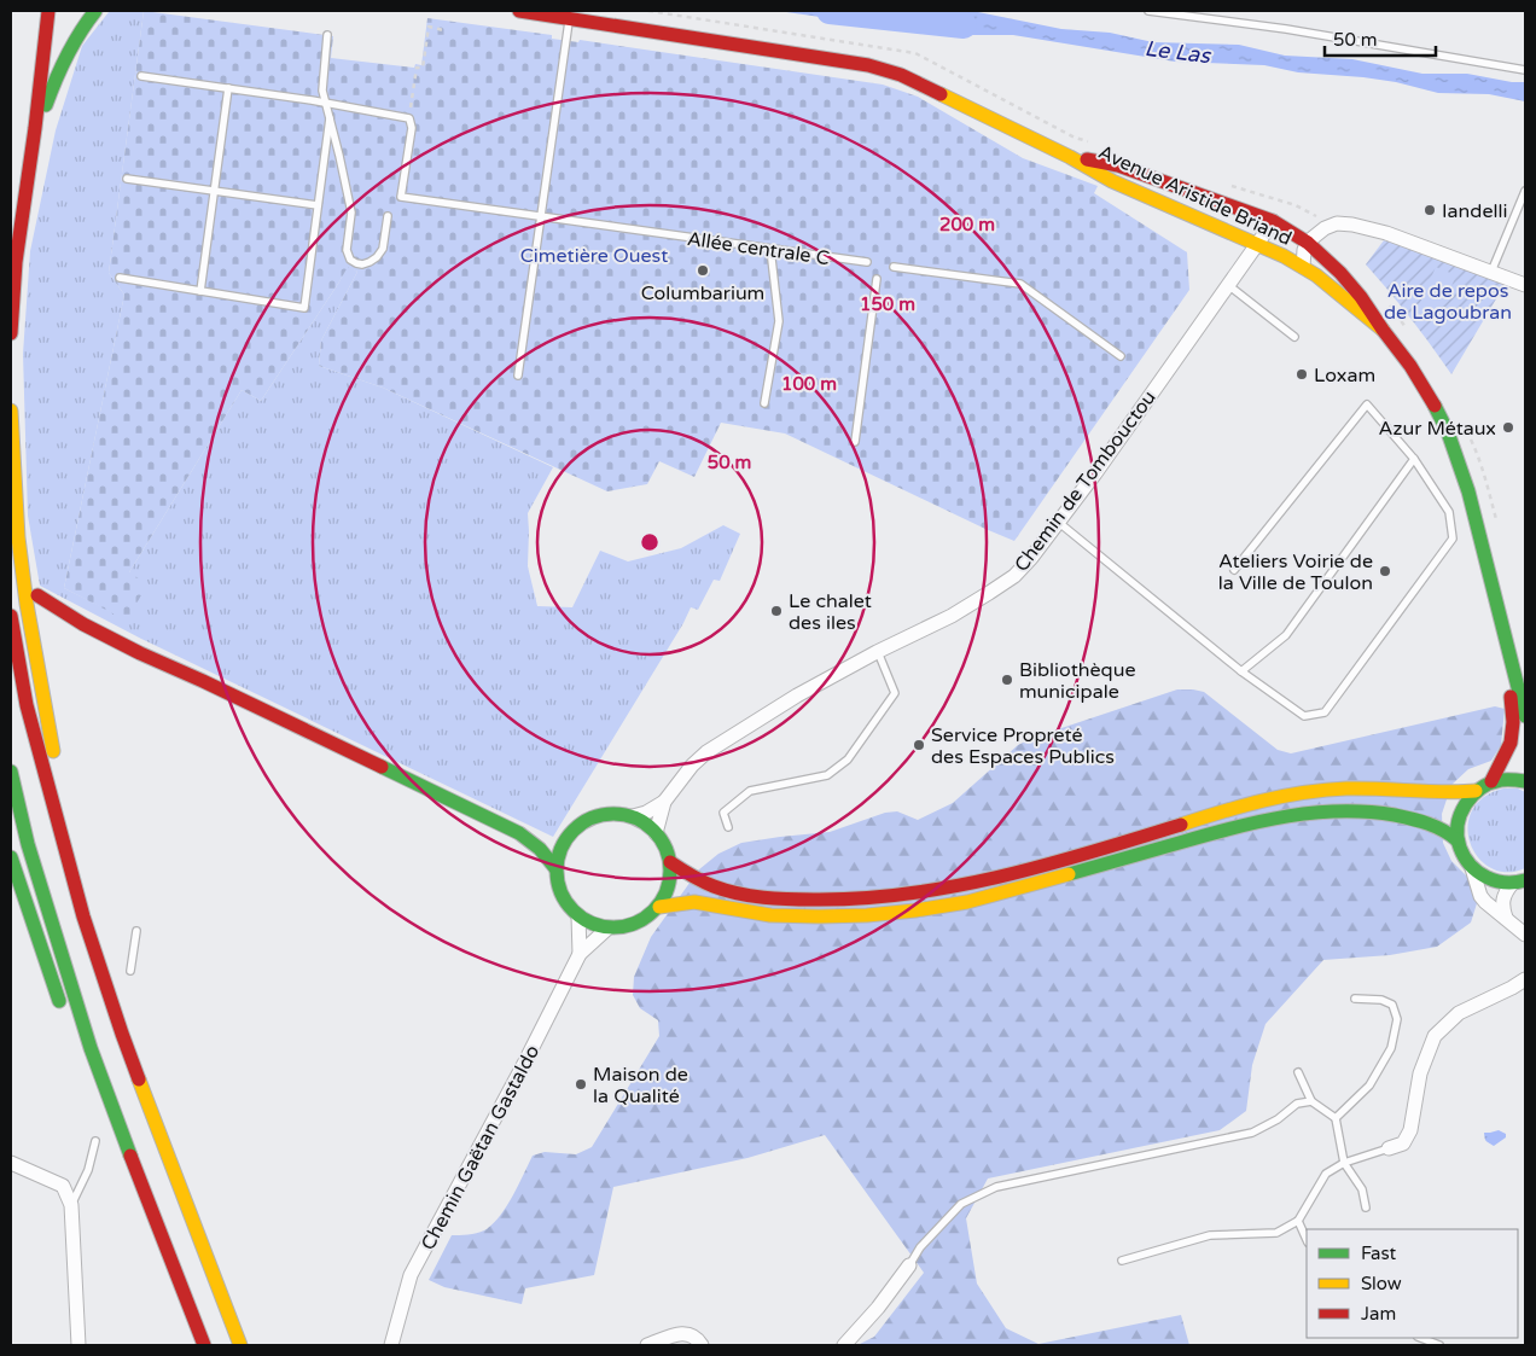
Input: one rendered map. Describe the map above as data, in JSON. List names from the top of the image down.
{
  "streets": {
    "main road": ["Avenue Aristide Briand"],
    "street": ["Chemin de Tombouctou", "Chemin Gaëtan Gastaldo"],
    "lane": ["Allée centrale C"]
  },
  "crossings": [
    ["Avenue Aristide Briand", "Chemin de Tombouctou"],
    ["Chemin de Tombouctou", "Chemin Gaëtan Gastaldo"]
  ],
  "water": ["Le Las"],
  "parks": ["Cimetière Ouest", "Aire de repos de Lagoubran"],
  "places": [
    "Iandelli",
    "Columbarium",
    "Loxam",
    "Azur Métaux",
    "Ateliers Voirie de la Ville de Toulon",
    "Le chalet des iles",
    "Bibliothèque municipale",
    "Service Propreté des Espaces Publics",
    "Maison de la Qualité"
  ],
  "legend": ["Fast", "Slow", "Jam"],
  "scale_bar": "50 m",
  "rings": [
    "200 m",
    "150 m",
    "100 m",
    "50 m"
  ]
}
